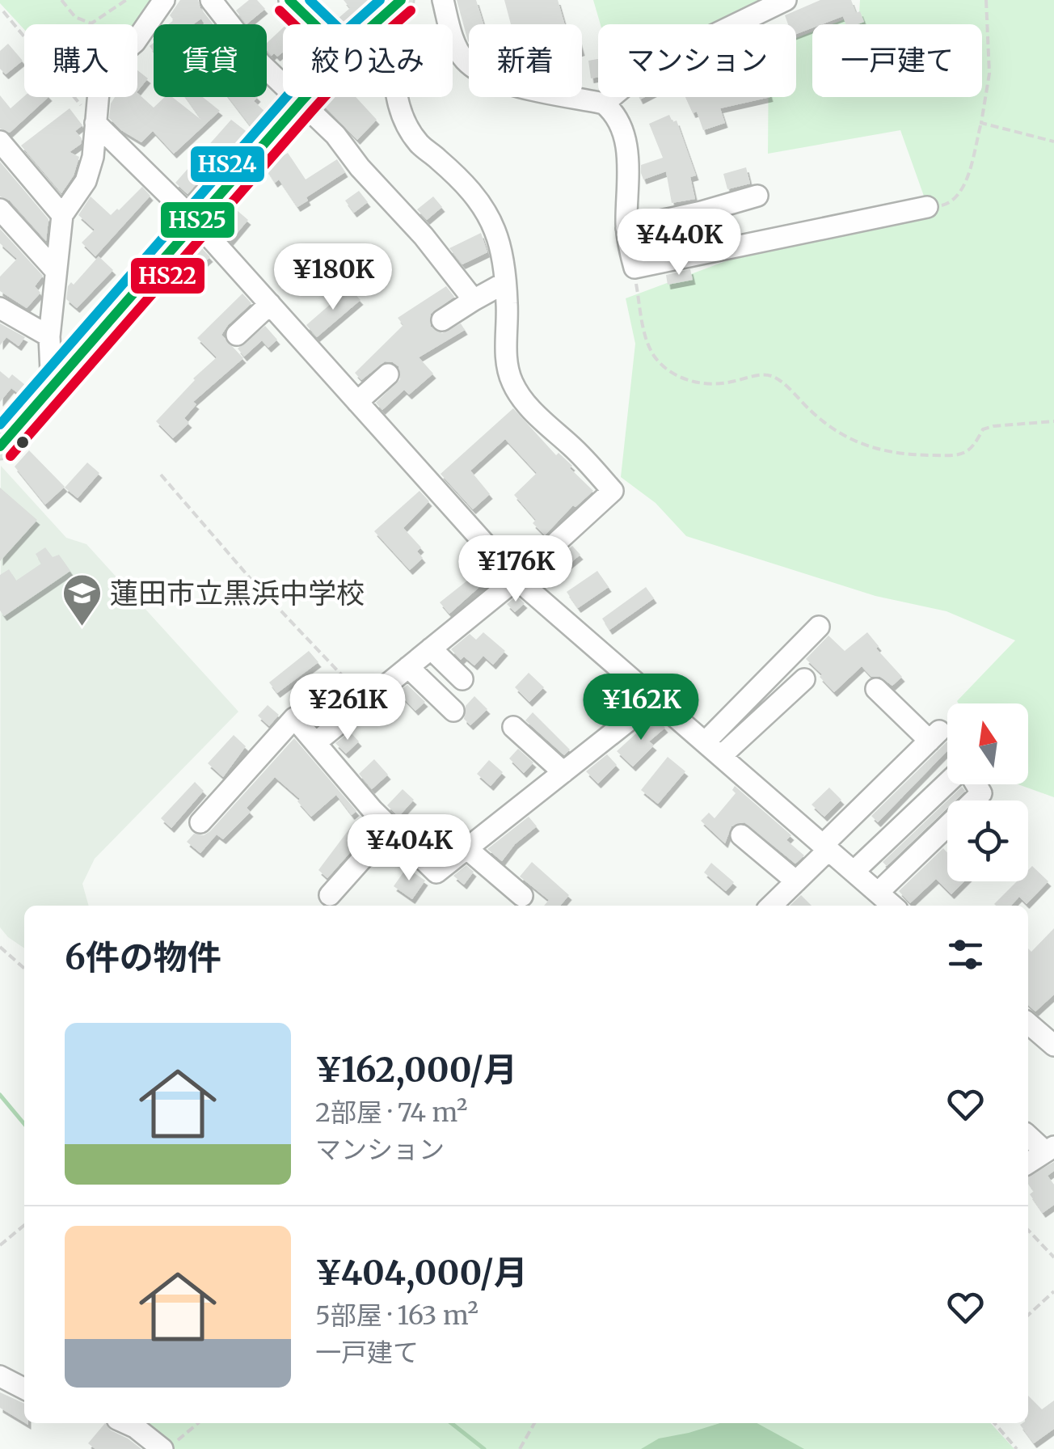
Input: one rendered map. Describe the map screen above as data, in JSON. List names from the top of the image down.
{
  "places": {
    "school or university": ["蓮田市立黒浜中学校"]
  },
  "lines": ["transit line HS25", "transit line HS24", "transit line HS22"],
  "north": "top",
  "page": {
    "chip": [
      "購入",
      "賃貸",
      "絞り込み",
      "新着",
      "マンション",
      "一戸建て"
    ],
    "price": [
      "¥440K",
      "¥180K",
      "¥176K",
      "¥261K",
      "¥162K",
      "¥404K"
    ],
    "heading": "6件の物件",
    "list": [
      {
        "name": "¥162,000/月",
        "note": "2部屋 · 74 m² · マンション"
      },
      {
        "name": "¥404,000/月",
        "note": "5部屋 · 163 m² · 一戸建て"
      }
    ]
  }
}
